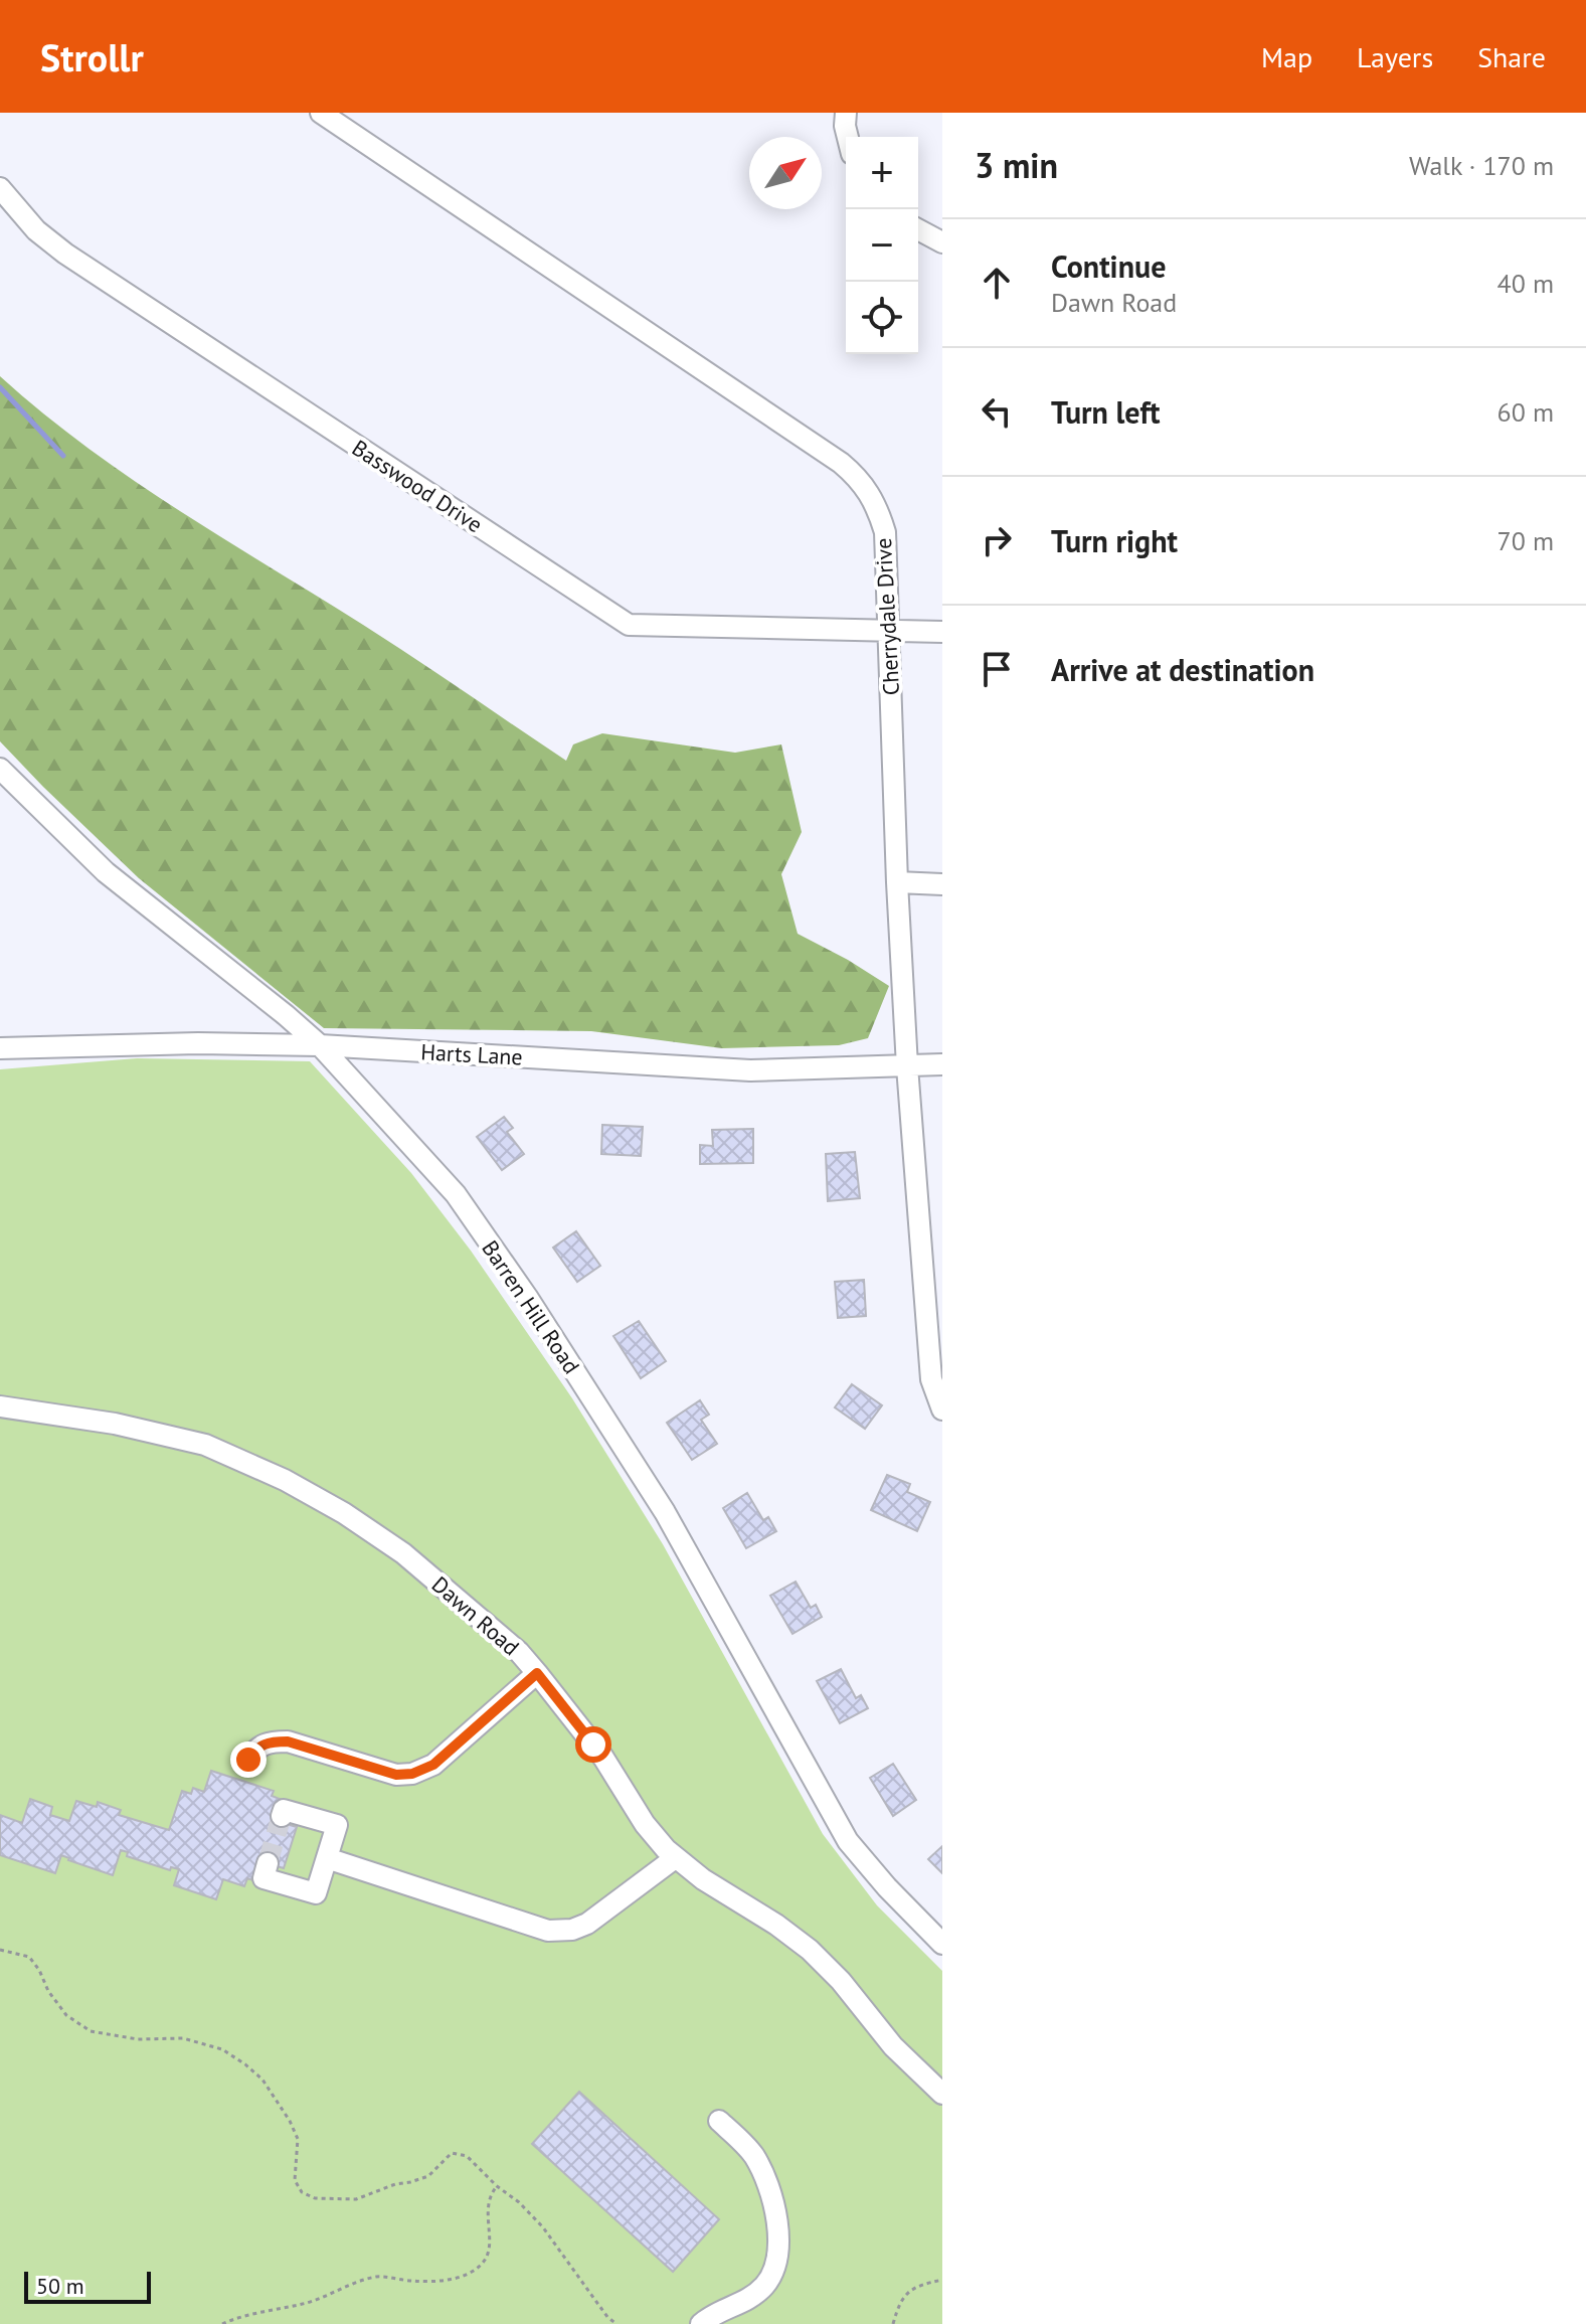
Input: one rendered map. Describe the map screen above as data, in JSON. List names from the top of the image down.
{
  "streets": {
    "street": [
      "Basswood Drive",
      "Cherrydale Drive",
      "Harts Lane",
      "Barren Hill Road",
      "Dawn Road"
    ]
  },
  "crossings": [
    ["Basswood Drive", "Cherrydale Drive"],
    ["Cherrydale Drive", "Harts Lane"],
    ["Harts Lane", "Barren Hill Road"]
  ],
  "scale_bar": "50 m",
  "north": "top right",
  "page": {
    "header": "Strollr",
    "nav": ["Map", "Layers", "Share"],
    "heading": ["3 min", "Walk · 170 m"],
    "map_buttons": ["+", "−"],
    "list": [
      ["Continue", "Dawn Road", "40 m"],
      ["Turn left", "60 m"],
      ["Turn right", "70 m"],
      "Arrive at destination"
    ],
    "scale": "50 m"
  }
}
